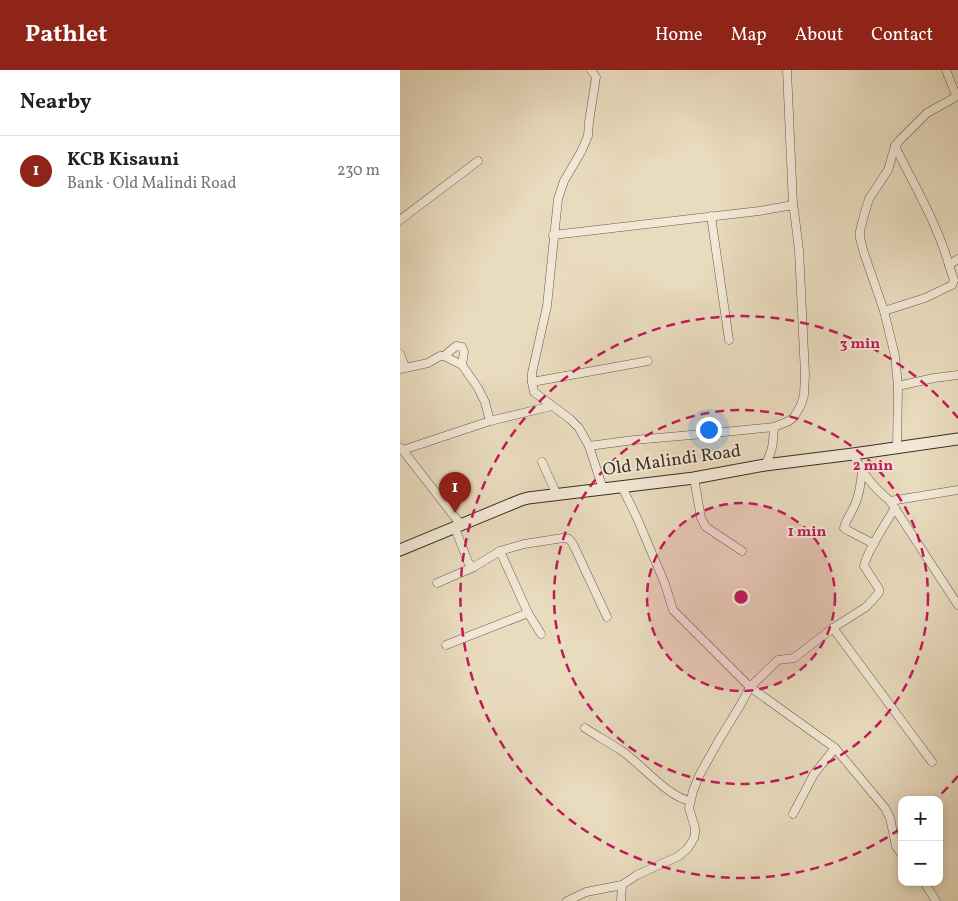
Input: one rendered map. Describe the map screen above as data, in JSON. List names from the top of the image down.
{
  "streets": {
    "main road": ["Old Malindi Road"]
  },
  "page": {
    "header": "Pathlet",
    "nav": [
      "Home",
      "Map",
      "About",
      "Contact"
    ],
    "heading": "Nearby",
    "list": [
      {
        "mark": "1",
        "name": "KCB Kisauni",
        "note": "Bank · Old Malindi Road",
        "value": "230 m"
      }
    ],
    "pins": "1",
    "map_buttons": ["+", "−"]
  },
  "rings": ["3 min", "2 min", "1 min"]
}
